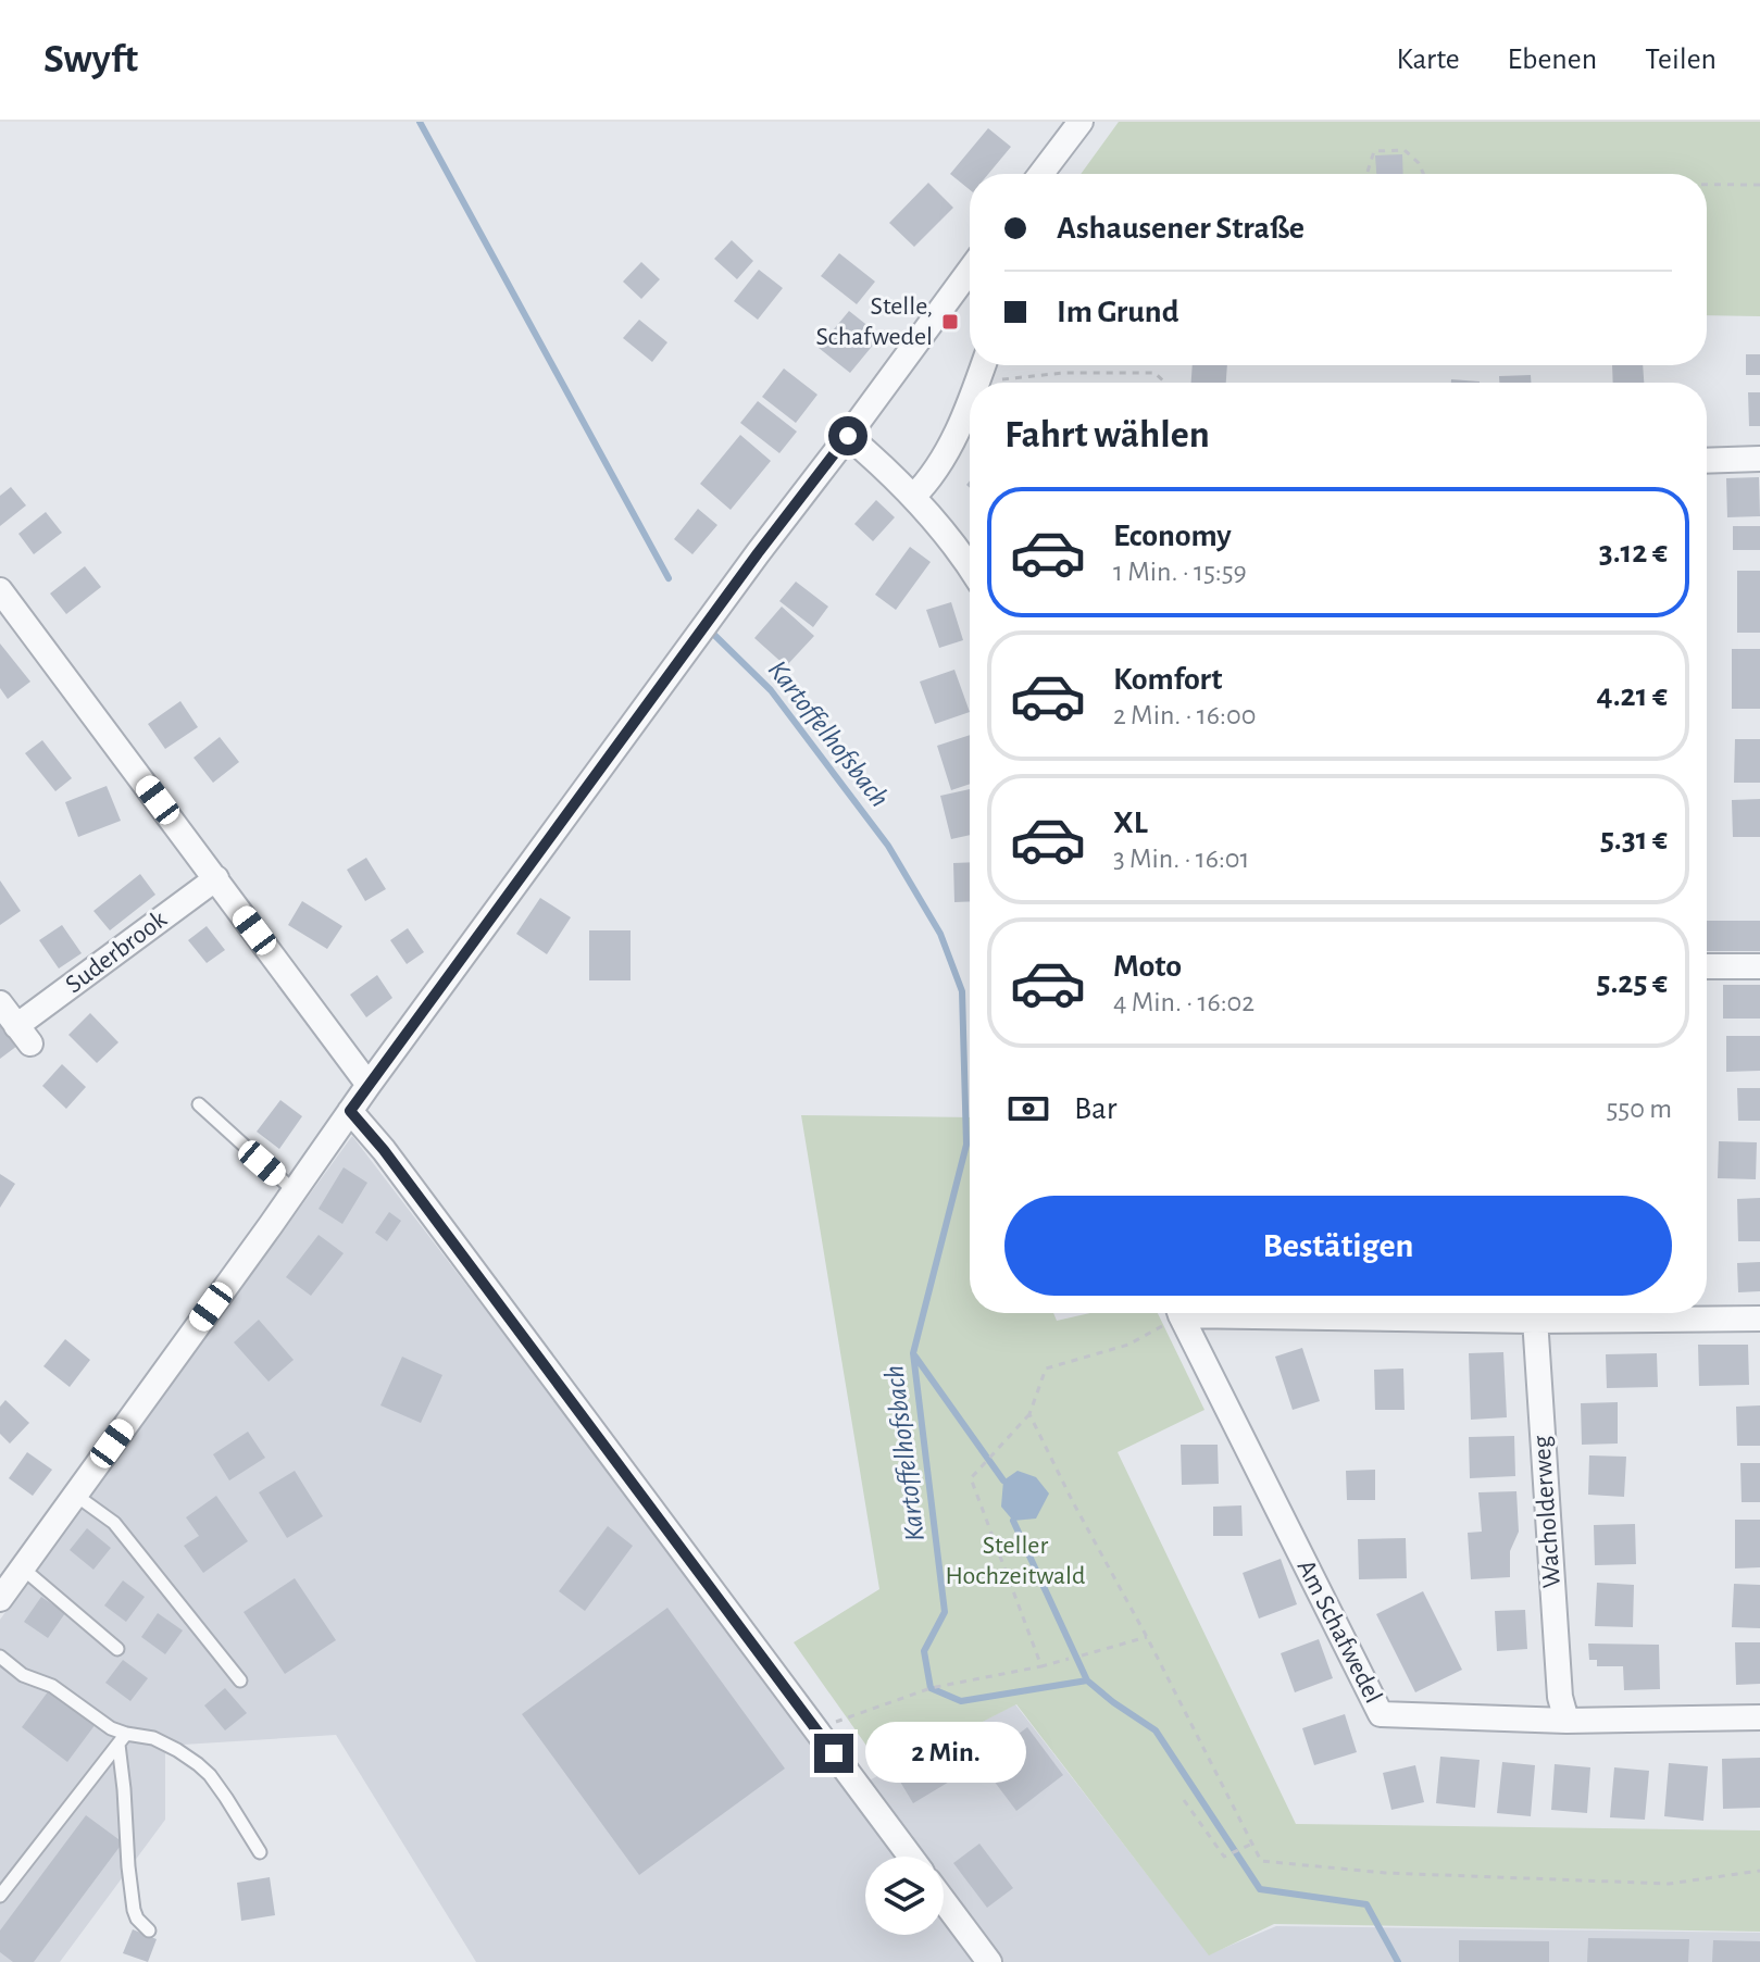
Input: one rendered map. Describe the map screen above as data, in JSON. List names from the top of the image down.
{
  "streets": {
    "street": ["Suderbrook", "Wacholderweg", "Am Schafwedel"]
  },
  "crossings": [
    ["Wacholderweg", "Am Schafwedel"]
  ],
  "water": ["Kartoffelhofsbach"],
  "parks": ["Steller Hochzeitwald"],
  "places": {
    "transit": ["Stelle, Schafwedel"]
  },
  "page": {
    "header": "Swyft",
    "nav": ["Karte", "Ebenen", "Teilen"],
    "banner": ["Ashausener Straße", "Im Grund"],
    "heading": "Fahrt wählen",
    "list": [
      {
        "name": "Economy",
        "note": "1 Min. · 15:59",
        "value": "3.12 €"
      },
      {
        "name": "Komfort",
        "note": "2 Min. · 16:00",
        "value": "4.21 €"
      },
      {
        "name": "XL",
        "note": "3 Min. · 16:01",
        "value": "5.31 €"
      },
      {
        "name": "Moto",
        "note": "4 Min. · 16:02",
        "value": "5.25 €"
      }
    ],
    "pay": ["Bar", "550 m"],
    "buttons": "Bestätigen",
    "bubble": "2 Min."
  }
}
